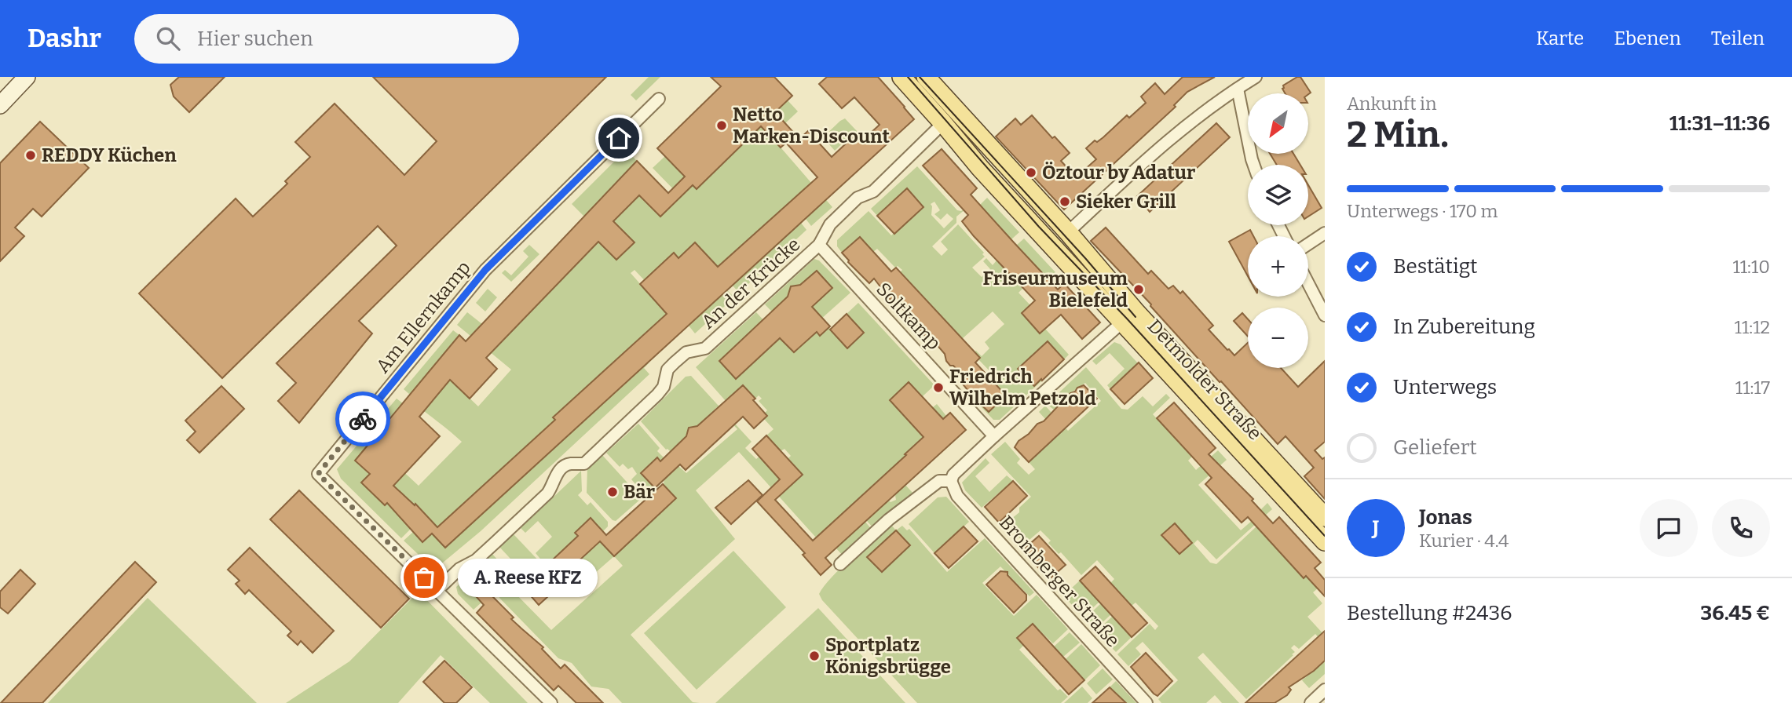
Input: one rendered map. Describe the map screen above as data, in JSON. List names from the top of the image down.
{
  "streets": {
    "main road": ["Detmolder Straße"],
    "street": [
      "An der Krücke",
      "Soltkamp",
      "Am Ellernkamp",
      "Bromberger Straße"
    ]
  },
  "crossings": [
    ["An der Krücke", "Soltkamp"],
    ["An der Krücke", "Am Ellernkamp"],
    ["An der Krücke", "Detmolder Straße"]
  ],
  "places": [
    "Netto Marken-Discount",
    "REDDY Küchen",
    "Öztour by Adatur",
    "Sieker Grill",
    "Friseurmuseum Bielefeld",
    "Friedrich Wilhelm Petzold",
    "Bär",
    "A. Reese KFZ",
    "Sportplatz Königsbrügge"
  ],
  "north": "bottom left",
  "page": {
    "header": "Dashr",
    "search": "Hier suchen",
    "nav": ["Karte", "Ebenen", "Teilen"],
    "heading": ["2 Min.", "Ankunft in", "11:31–11:36"],
    "panel": [
      "Jonas",
      "Kurier · 4.4",
      "Bestellung #2436",
      "36.45 €"
    ],
    "map_buttons": ["+", "−"],
    "bar": "Unterwegs · 170 m",
    "list": [
      ["Bestätigt", "11:10"],
      ["In Zubereitung", "11:12"],
      ["Unterwegs", "11:17"],
      "Geliefert"
    ],
    "round": "J",
    "bubble": "A. Reese KFZ"
  }
}
